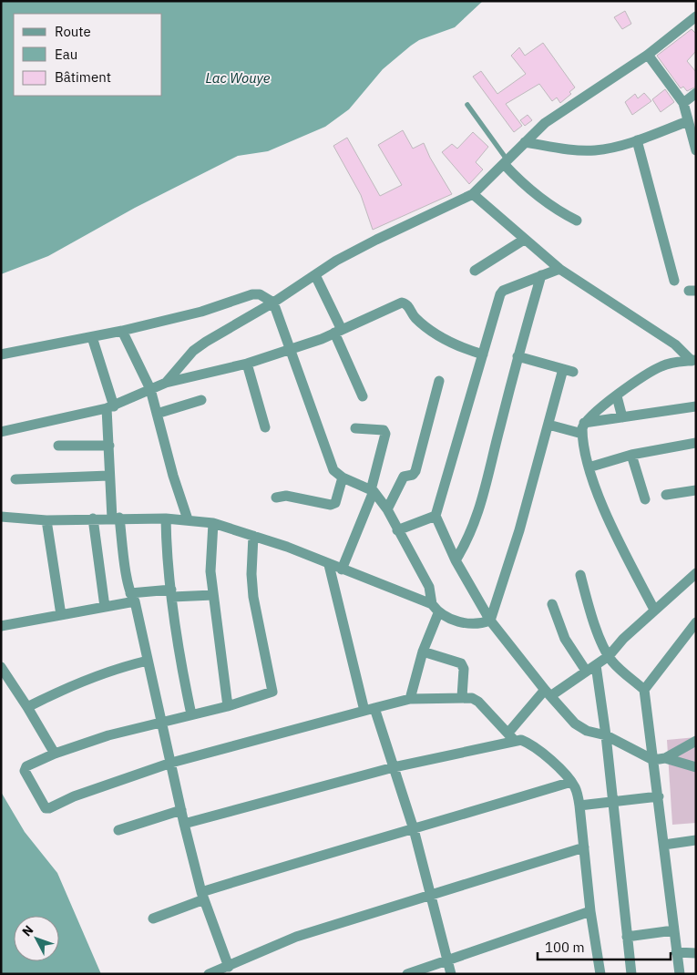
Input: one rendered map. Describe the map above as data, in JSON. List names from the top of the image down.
{
  "water": ["Lac Wouye"],
  "legend": ["Route", "Eau", "Bâtiment"],
  "scale_bar": "100 m",
  "north": "top left"
}
